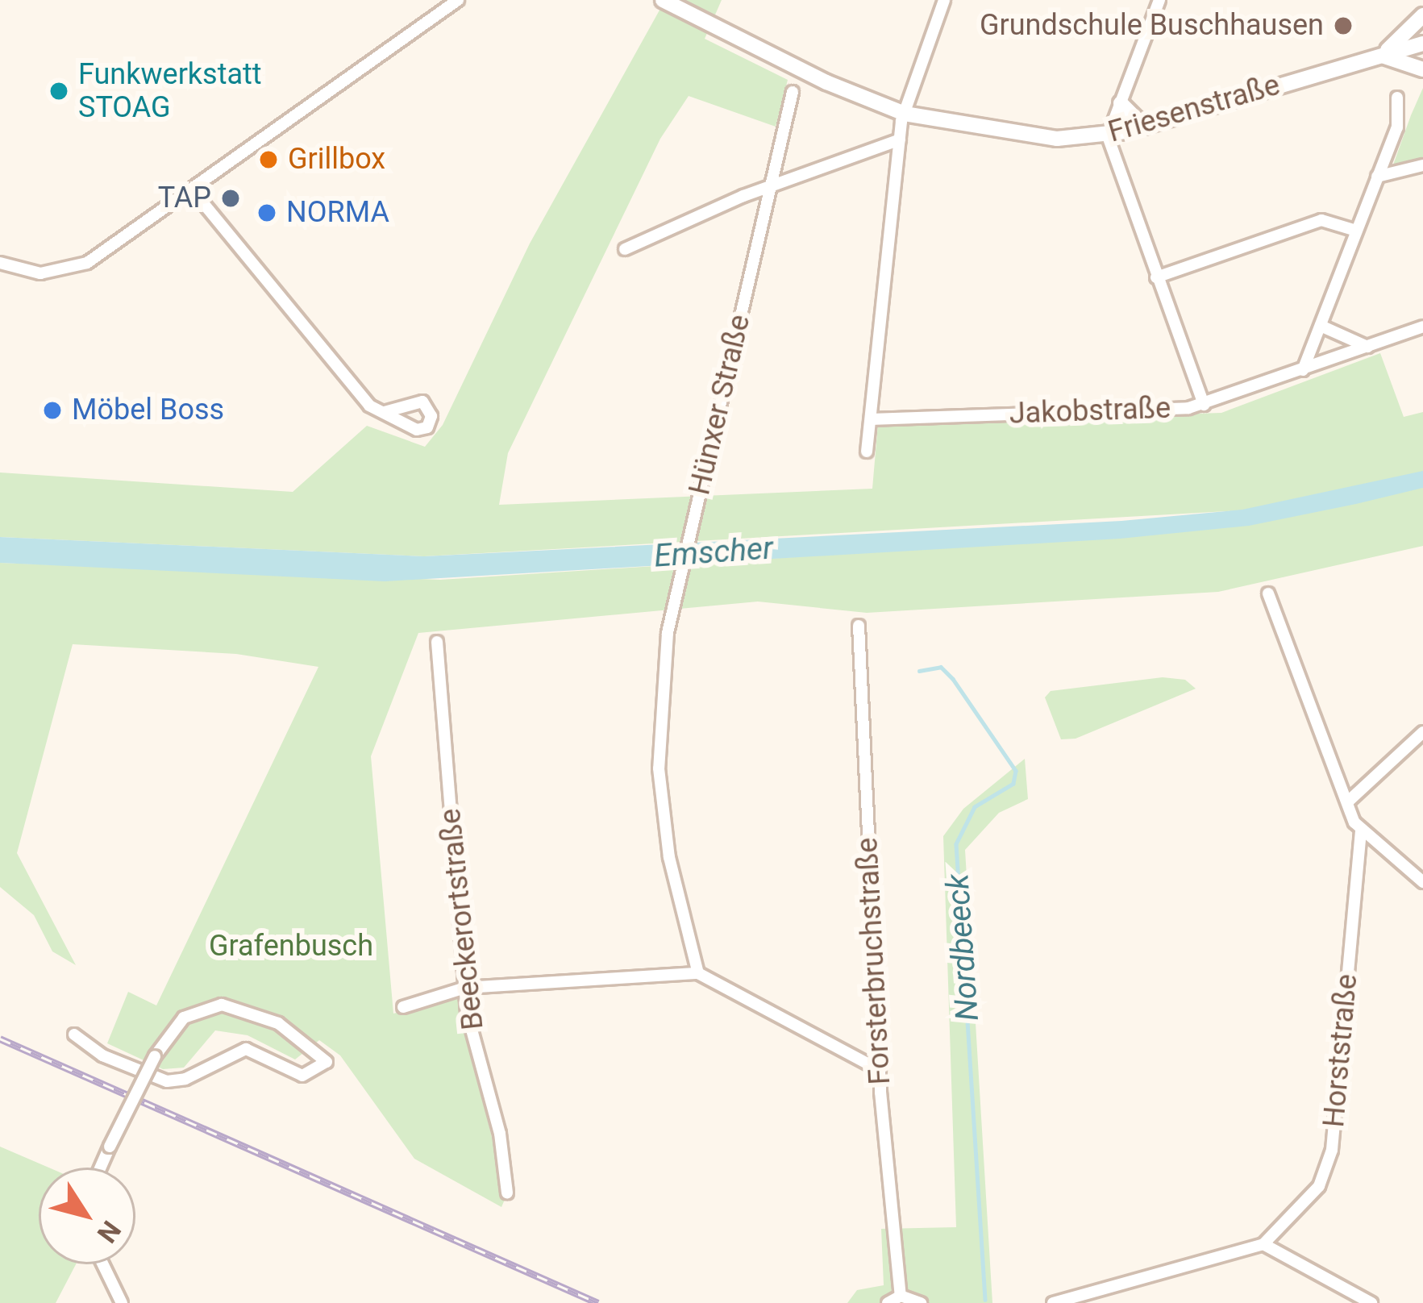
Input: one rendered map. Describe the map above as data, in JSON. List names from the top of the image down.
{
  "streets": {
    "main road": ["Friesenstraße"],
    "street": [
      "Hünxer Straße",
      "Jakobstraße",
      "Beeckerortstraße",
      "Forsterbruchstraße",
      "Horststraße"
    ]
  },
  "water": ["Emscher", "Nordbeeck"],
  "parks": ["Grafenbusch"],
  "places": [
    "Grundschule Buschhausen",
    "Funkwerkstatt STOAG",
    "Grillbox",
    "TAP",
    "NORMA",
    "Möbel Boss"
  ],
  "north": "bottom right"
}
